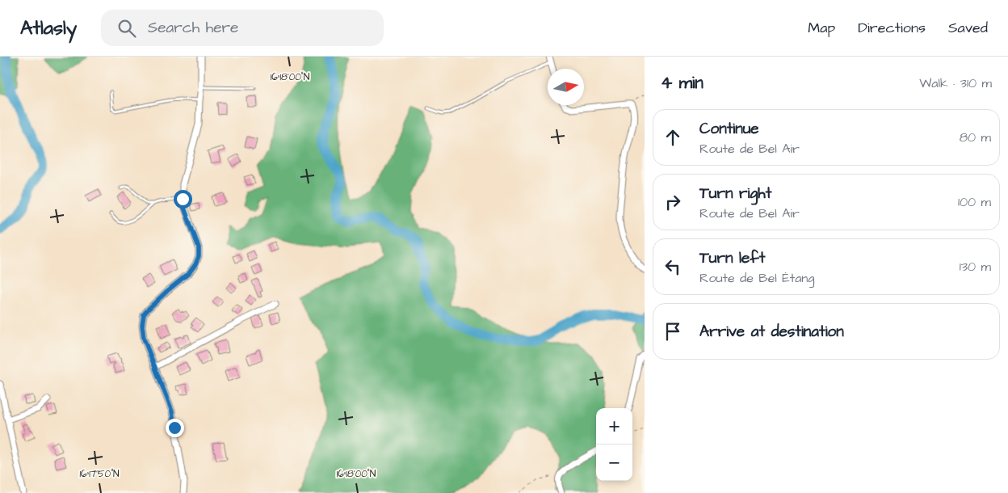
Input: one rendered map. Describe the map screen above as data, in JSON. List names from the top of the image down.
{
  "north": "right",
  "page": {
    "header": "Atlasly",
    "search": "Search here",
    "nav": ["Map", "Directions", "Saved"],
    "heading": ["4 min", "Walk · 310 m"],
    "list": [
      ["Continue", "Route de Bel Air", "80 m"],
      ["Turn right", "Route de Bel Air", "100 m"],
      ["Turn left", "Route de Bel Étang", "130 m"],
      "Arrive at destination"
    ],
    "map_buttons": ["+", "−"]
  },
  "coordinates": ["16°18'00\"N", "16°17'50\"N"]
}
